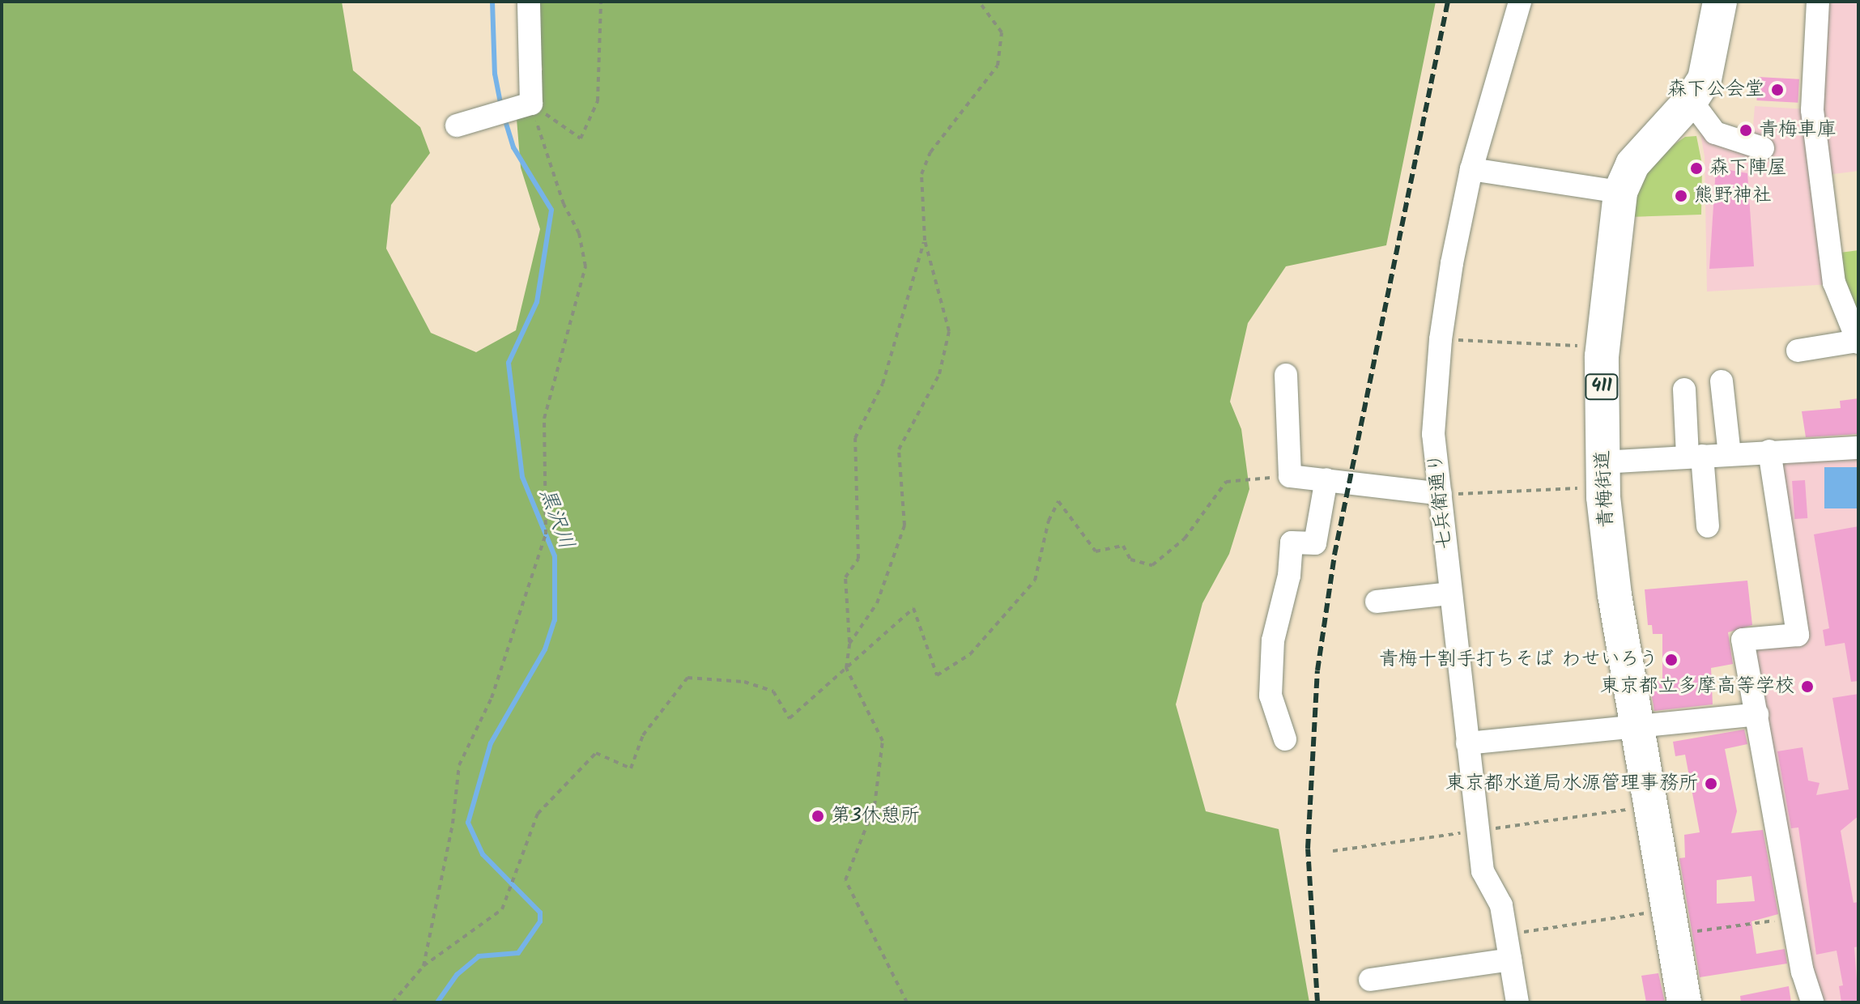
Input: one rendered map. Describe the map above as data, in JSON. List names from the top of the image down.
{
  "streets": {
    "highway": ["411", "青梅街道"],
    "street": ["七兵衛通り"]
  },
  "water": ["黒沢川"],
  "places": [
    "森下公会堂",
    "青梅車庫",
    "森下陣屋",
    "熊野神社",
    "青梅十割手打ちそば わせいろう",
    "東京都立多摩高等学校",
    "東京都水道局水源管理事務所",
    "第3休憩所"
  ]
}
